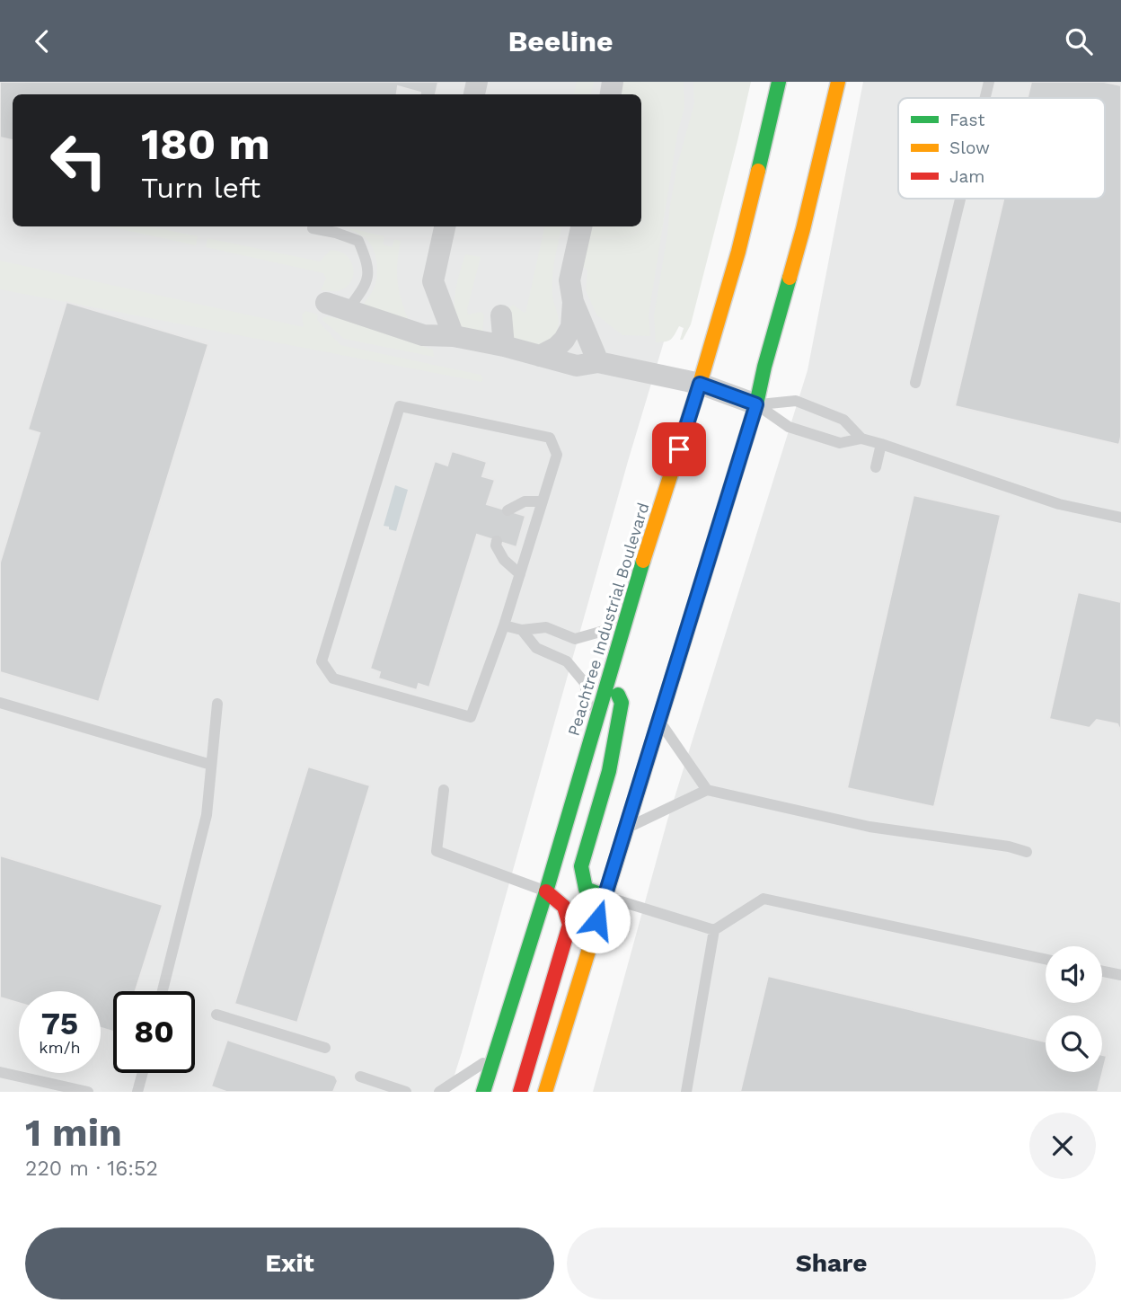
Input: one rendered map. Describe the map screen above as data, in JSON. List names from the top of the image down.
{
  "streets": {
    "highway": ["Peachtree Industrial Boulevard"]
  },
  "legend": ["Fast", "Slow", "Jam"],
  "page": {
    "header": "Beeline",
    "turn": ["180 m", "Turn left"],
    "speed": "75 km/h",
    "limit": "80",
    "heading": ["1 min", "220 m · 16:52"],
    "buttons": ["Exit", "Share"]
  }
}
